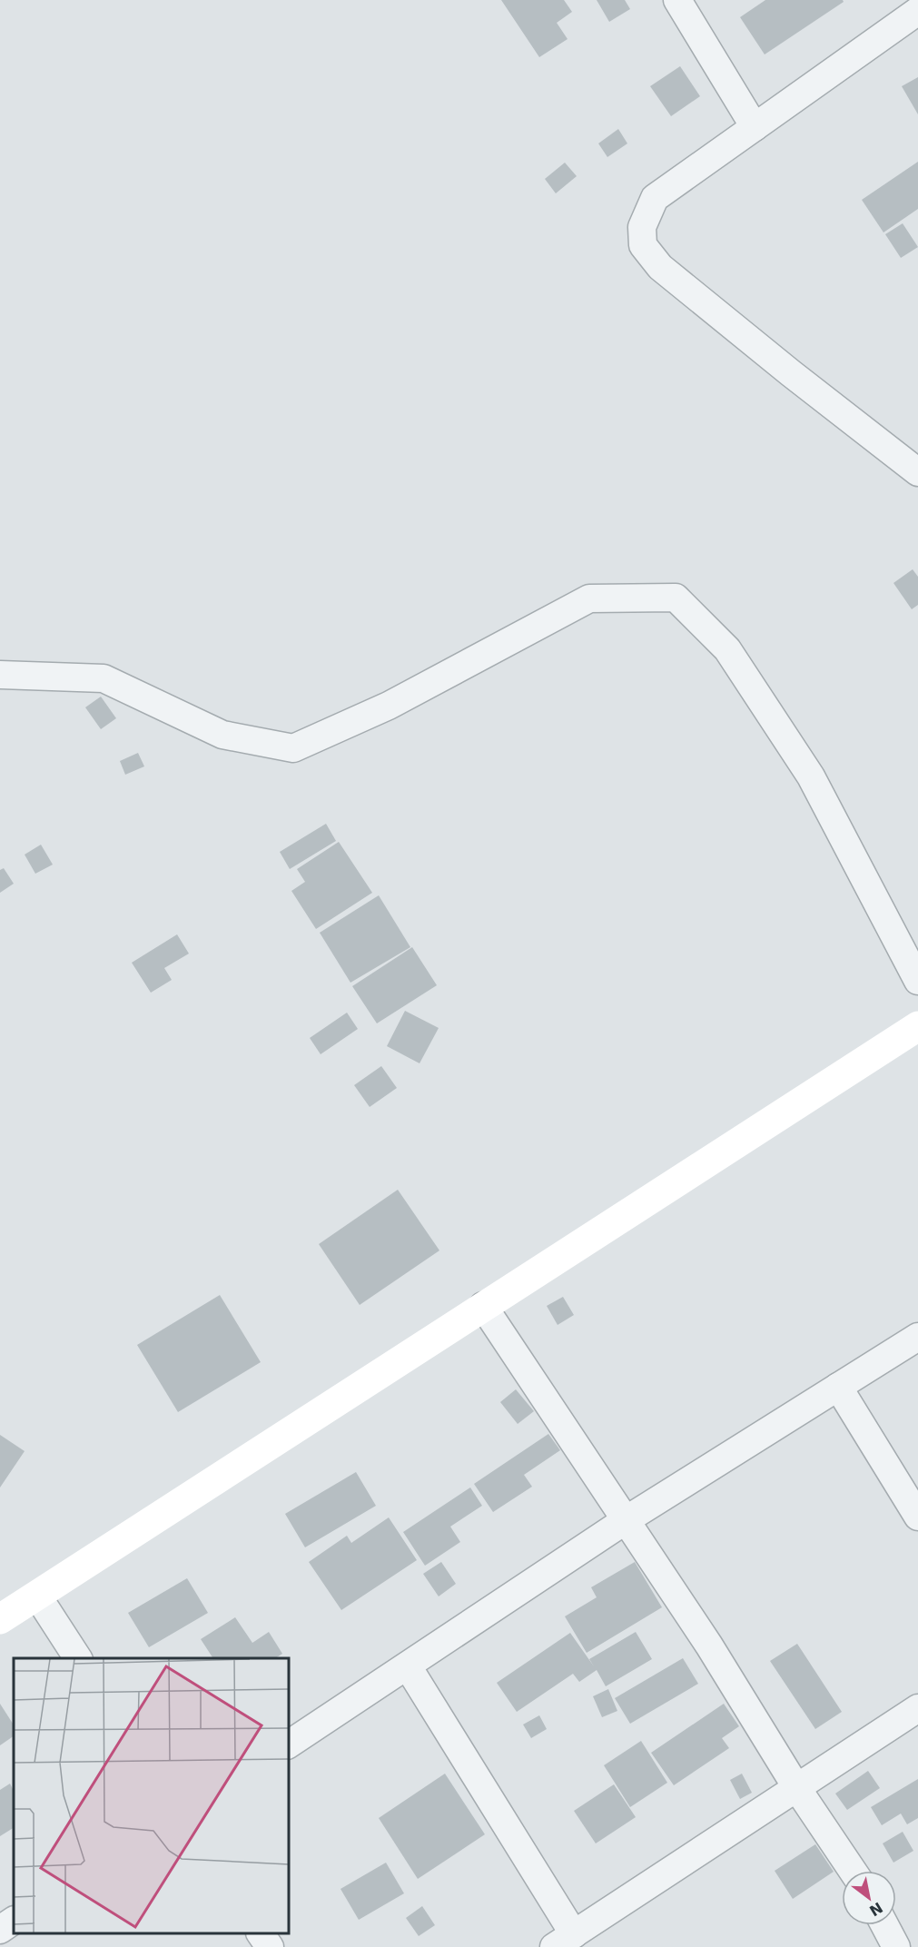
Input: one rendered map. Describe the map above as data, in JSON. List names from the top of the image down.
{
  "north": "bottom right"
}
